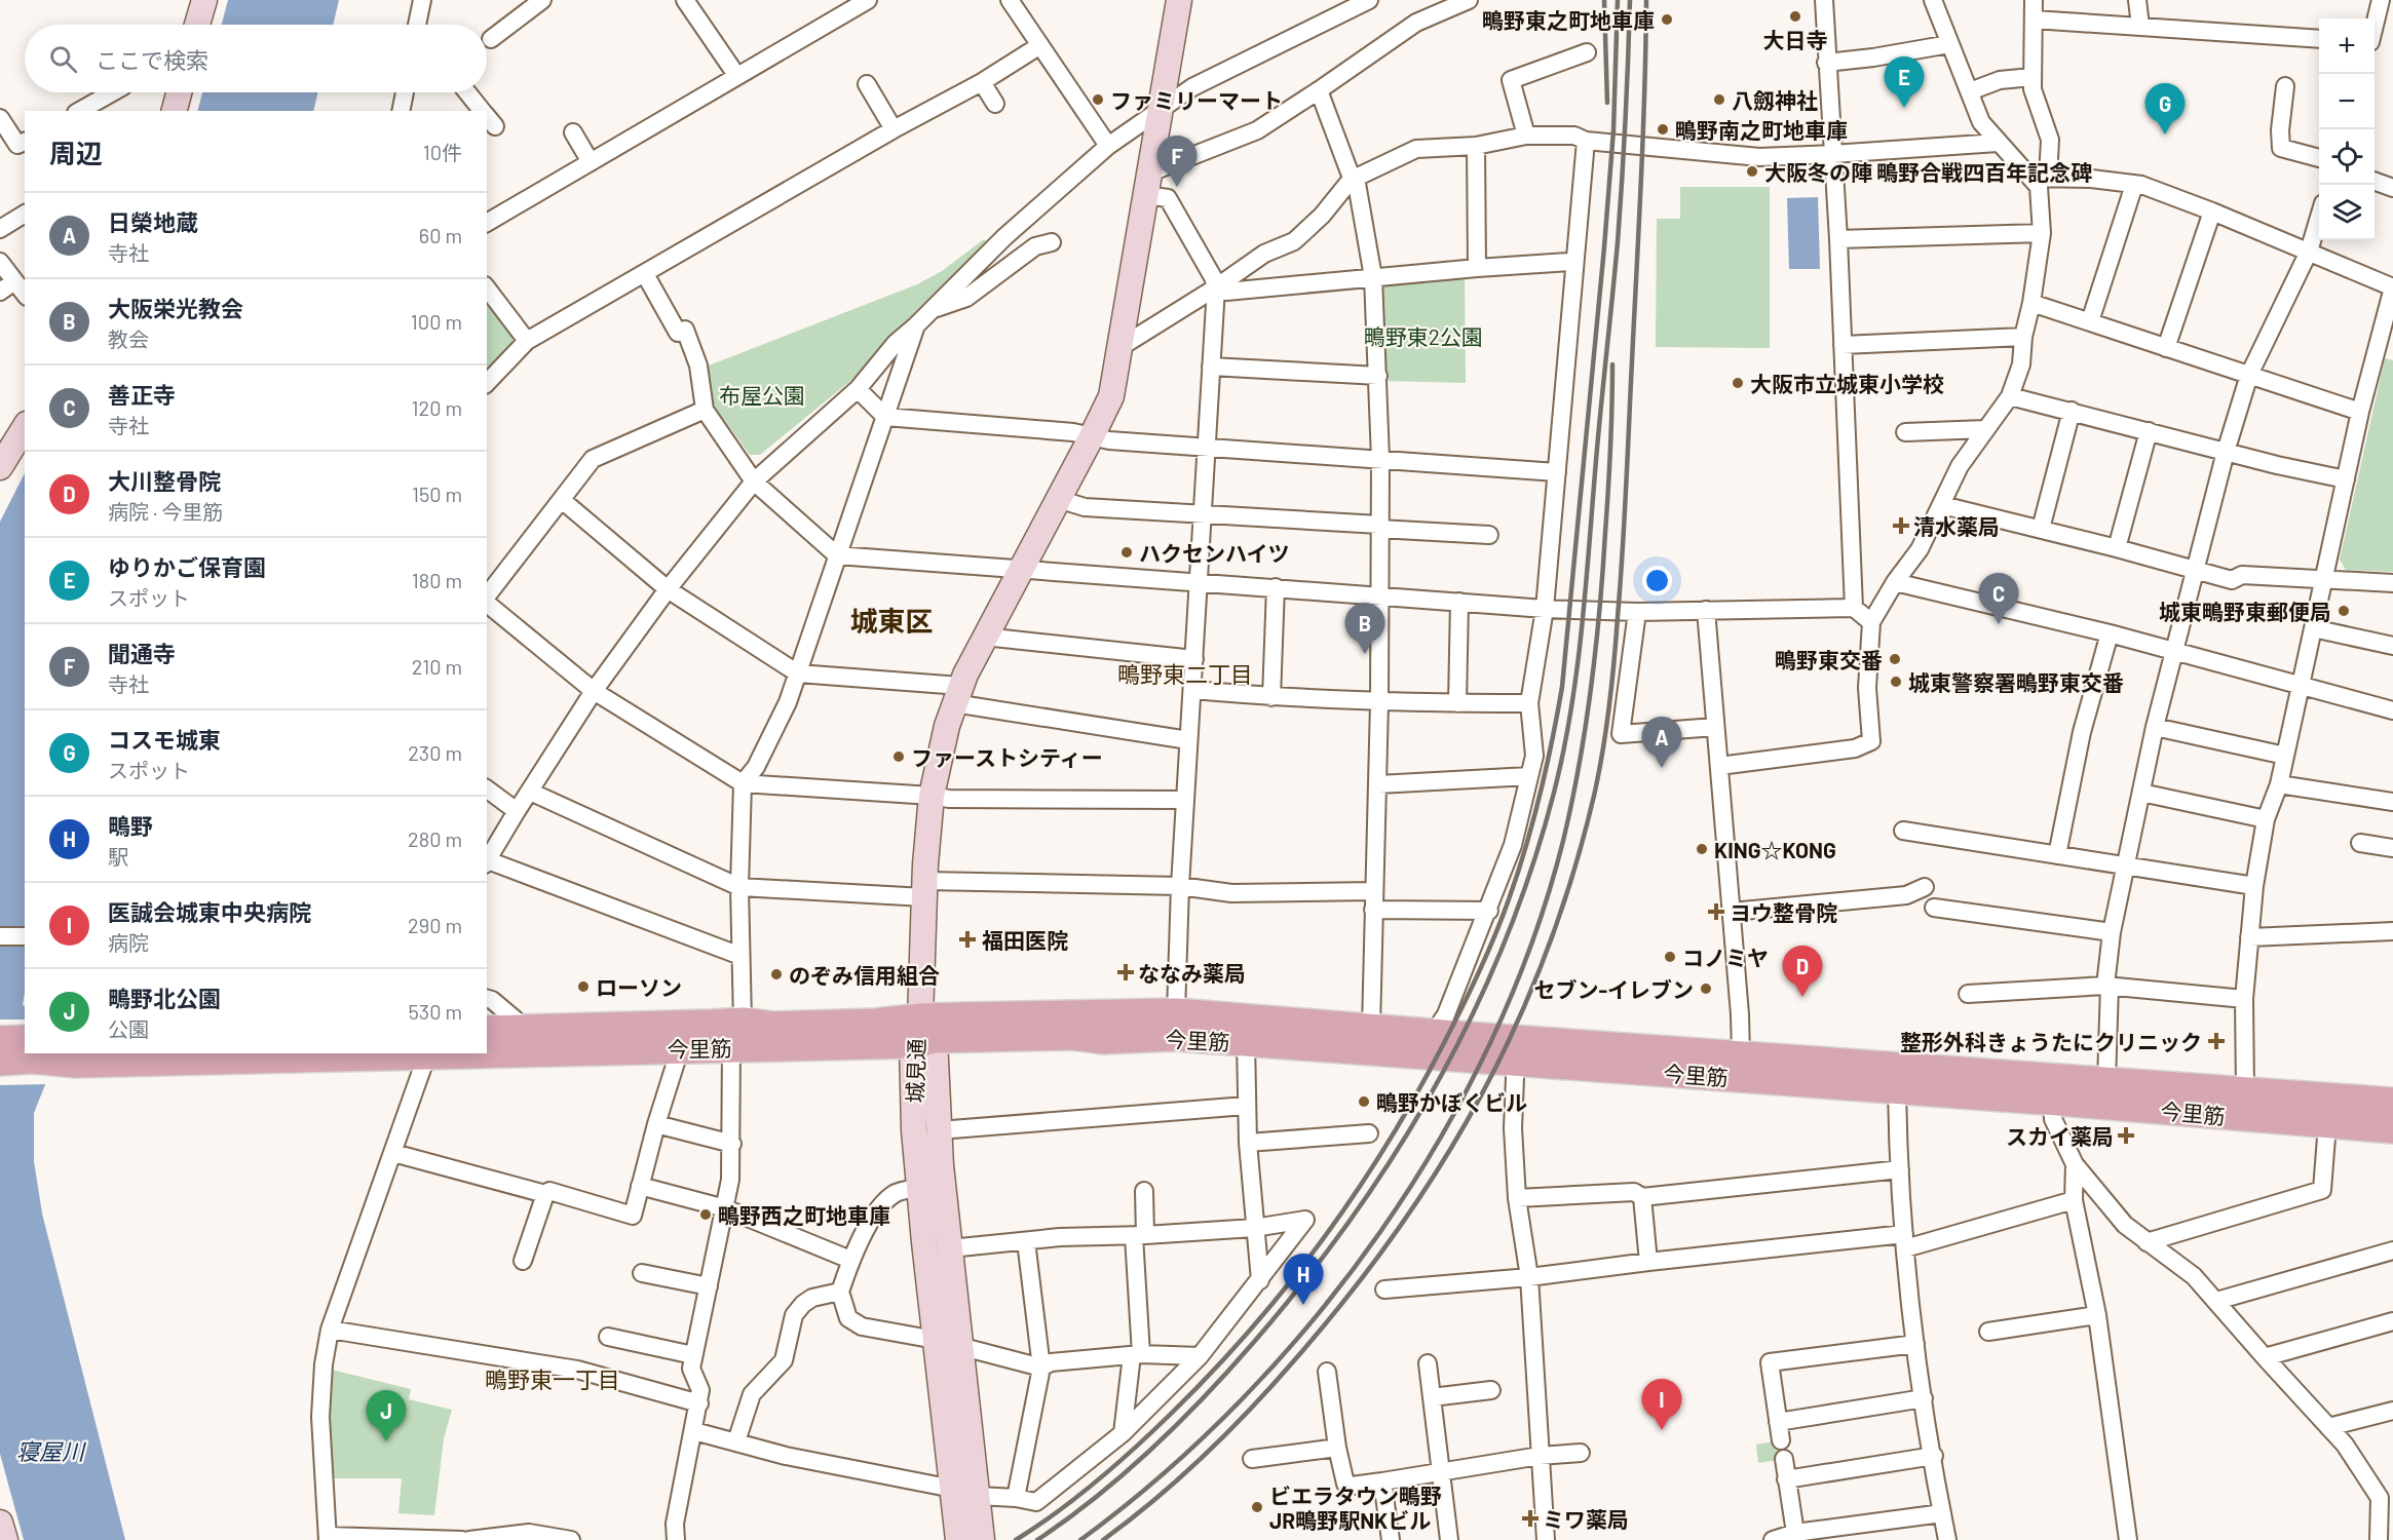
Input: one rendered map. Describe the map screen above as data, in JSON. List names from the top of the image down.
{
  "streets": {
    "main road": ["今里筋"],
    "street": ["城見通"]
  },
  "crossings": [
    ["今里筋", "城見通"]
  ],
  "districts": ["城東区", "鴫野東二丁目", "鴫野東一丁目"],
  "water": ["寝屋川"],
  "parks": ["鴫野東2公園", "布屋公園"],
  "places": {
    "other": [
      "大日寺",
      "鴫野東之町地車庫",
      "ファミリーマート",
      "八劔神社",
      "鴫野南之町地車庫",
      "大阪冬の陣 鴫野合戦四百年記念碑",
      "大阪市立城東小学校",
      "ハクセンハイツ",
      "城東鴫野東郵便局",
      "鴫野東交番",
      "城東警察署鴫野東交番",
      "ファーストシティー",
      "KING☆KONG",
      "コノミヤ",
      "のぞみ信用組合",
      "ローソン",
      "セブン-イレブン",
      "鴫野かぼくビル",
      "鴫野西之町地車庫",
      "ビエラタウン鴫野 JR鴫野駅NKビル"
    ],
    "health": [
      "清水薬局",
      "ヨウ整骨院",
      "福田医院",
      "ななみ薬局",
      "整形外科きょうたにクリニック",
      "スカイ薬局",
      "ミワ薬局"
    ]
  },
  "page": {
    "map_buttons": ["+", "−"],
    "search": "ここで検索",
    "pins": [
      "E",
      "G",
      "F",
      "C",
      "B",
      "A",
      "D",
      "H",
      "I",
      "J"
    ],
    "heading": ["周辺", "10件"],
    "list": [
      {
        "mark": "A",
        "name": "日榮地蔵",
        "note": "寺社",
        "value": "60 m"
      },
      {
        "mark": "B",
        "name": "大阪栄光教会",
        "note": "教会",
        "value": "100 m"
      },
      {
        "mark": "C",
        "name": "善正寺",
        "note": "寺社",
        "value": "120 m"
      },
      {
        "mark": "D",
        "name": "大川整骨院",
        "note": "病院 · 今里筋",
        "value": "150 m"
      },
      {
        "mark": "E",
        "name": "ゆりかご保育園",
        "note": "スポット",
        "value": "180 m"
      },
      {
        "mark": "F",
        "name": "聞通寺",
        "note": "寺社",
        "value": "210 m"
      },
      {
        "mark": "G",
        "name": "コスモ城東",
        "note": "スポット",
        "value": "230 m"
      },
      {
        "mark": "H",
        "name": "鴫野",
        "note": "駅",
        "value": "280 m"
      },
      {
        "mark": "I",
        "name": "医誠会城東中央病院",
        "note": "病院",
        "value": "290 m"
      },
      {
        "mark": "J",
        "name": "鴫野北公園",
        "note": "公園",
        "value": "530 m"
      }
    ]
  }
}
